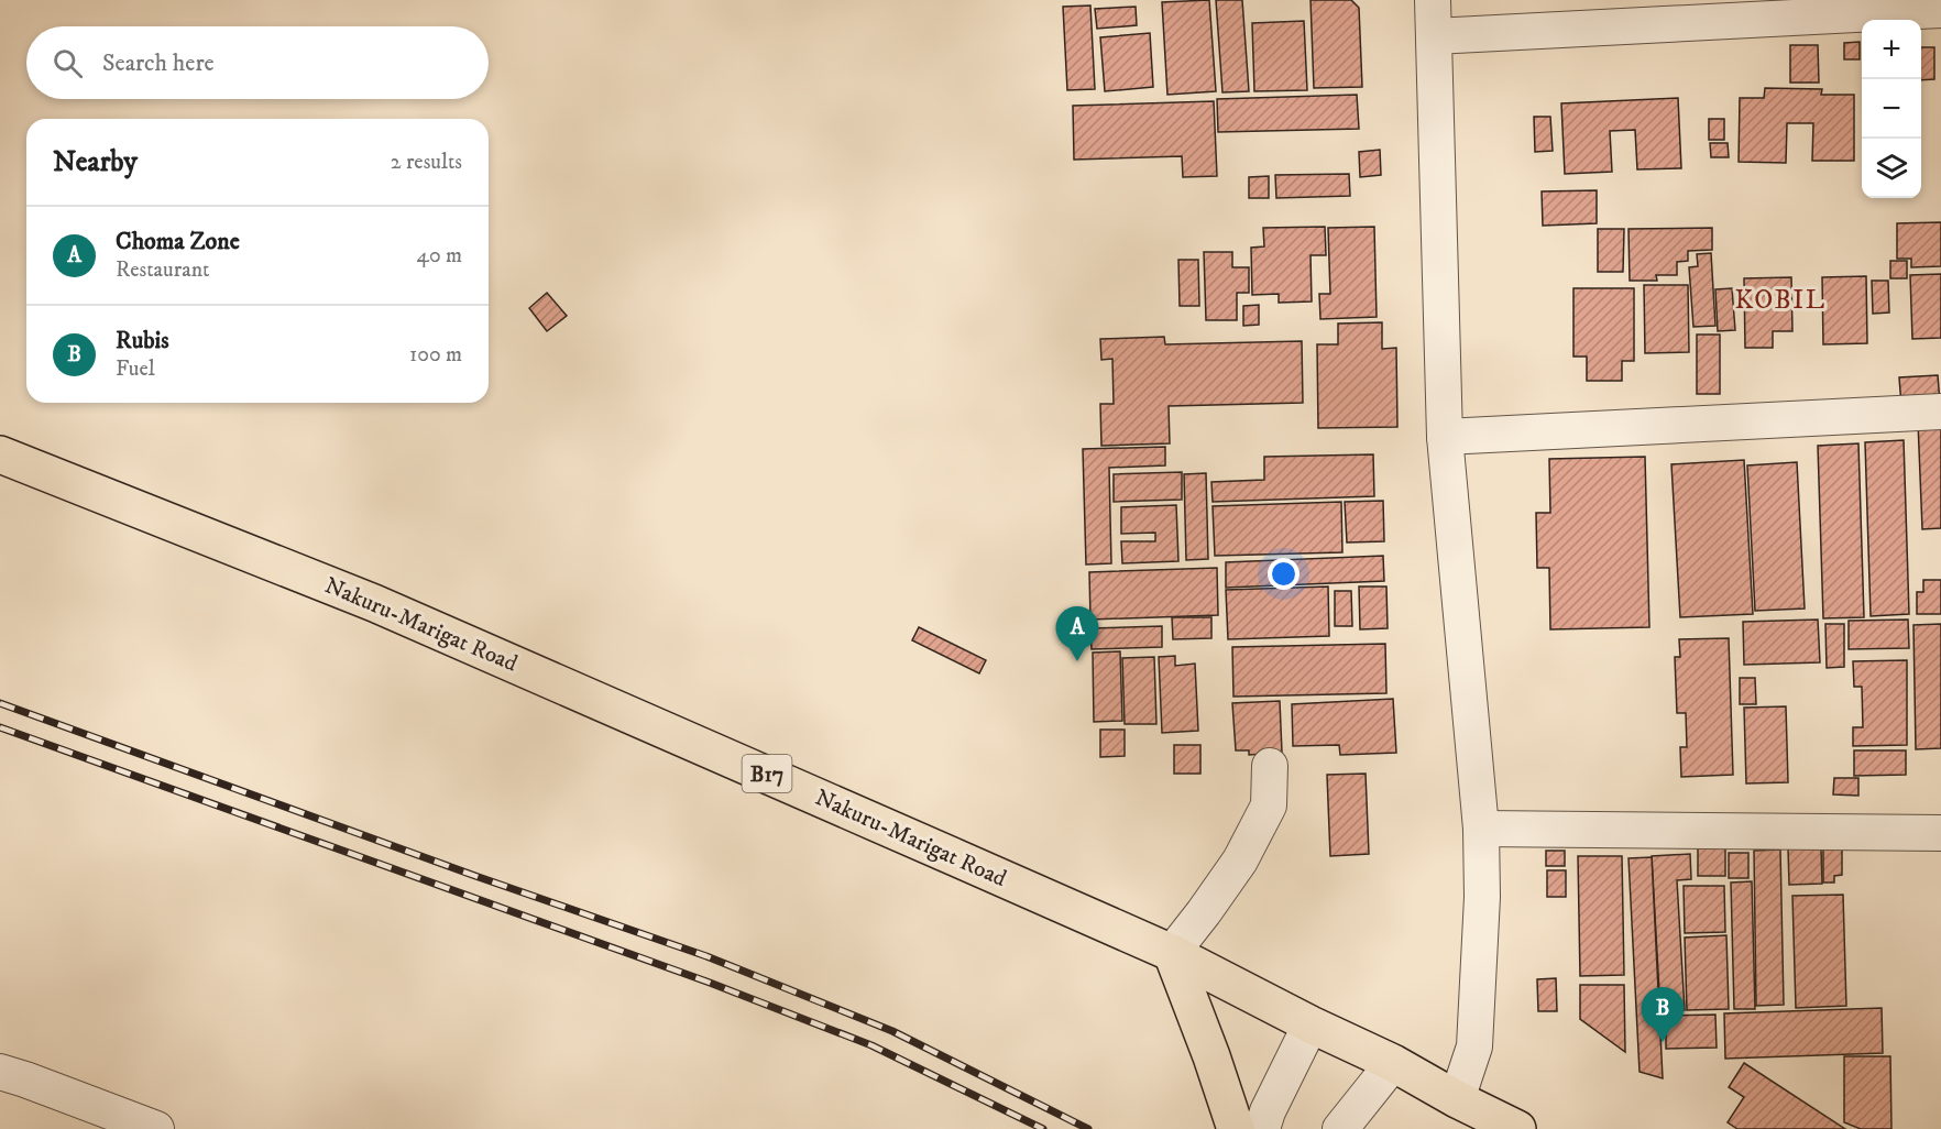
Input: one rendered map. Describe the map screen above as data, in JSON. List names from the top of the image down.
{
  "streets": {
    "main road": ["Nakuru-Marigat Road", "B17"]
  },
  "districts": ["KOBIL"],
  "page": {
    "map_buttons": ["+", "−"],
    "search": "Search here",
    "heading": ["Nearby", "2 results"],
    "list": [
      {
        "mark": "A",
        "name": "Choma Zone",
        "note": "Restaurant",
        "value": "40 m"
      },
      {
        "mark": "B",
        "name": "Rubis",
        "note": "Fuel",
        "value": "100 m"
      }
    ],
    "pins": ["A", "B"]
  }
}
